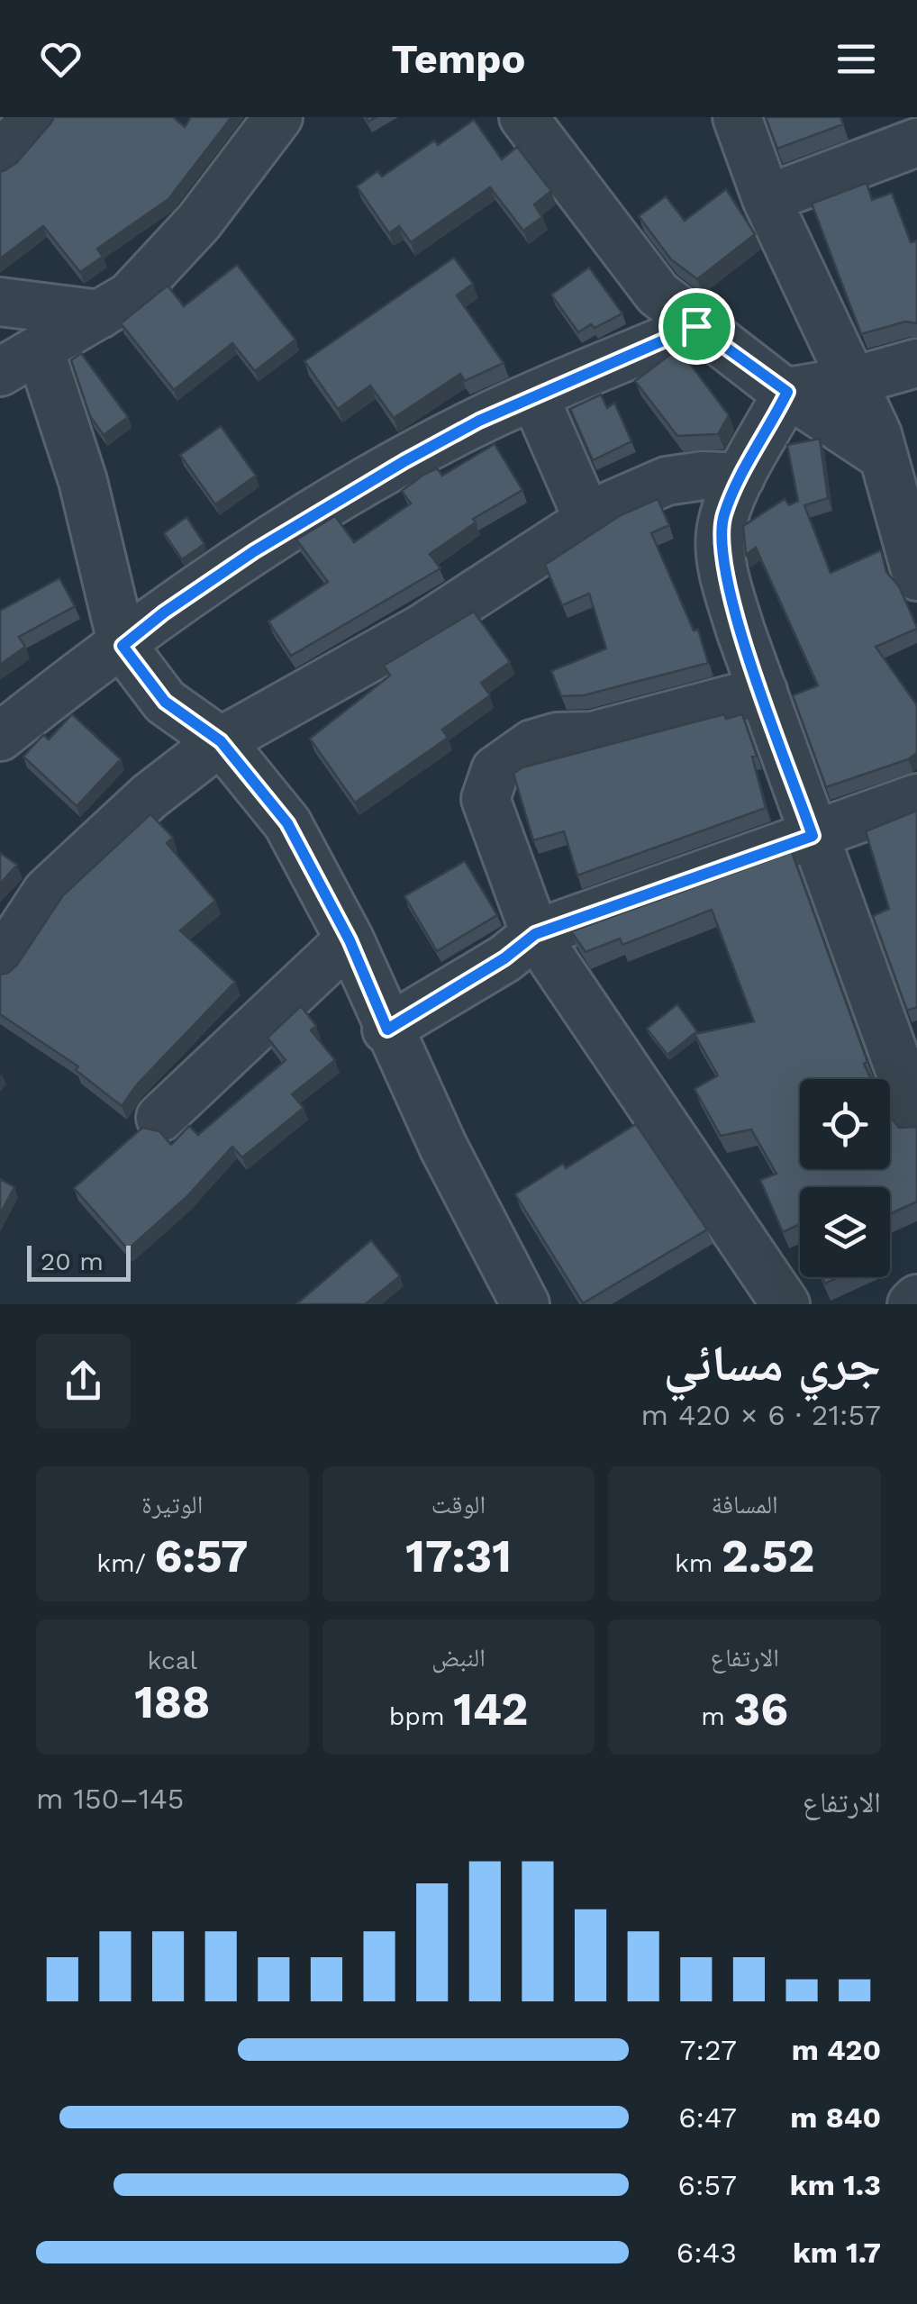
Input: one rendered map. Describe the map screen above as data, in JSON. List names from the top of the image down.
{
  "scale_bar": "20 m",
  "page": {
    "header": "Tempo",
    "scale": "20 m",
    "heading": ["جري مسائي", "21:57 · 6 × 420 m"],
    "stats": [
      ["المسافة", "2.52 km"],
      ["الوقت", "17:31"],
      ["الوتيرة", "6:57 /km"],
      ["الارتفاع", "36 m"],
      ["النبض", "142 bpm"],
      ["kcal", "188"]
    ],
    "chart": ["الارتفاع", "145–150 m"],
    "list": [
      {
        "name": "420 m",
        "note": "7:27"
      },
      {
        "name": "840 m",
        "note": "6:47"
      },
      {
        "name": "1.3 km",
        "note": "6:57"
      },
      {
        "name": "1.7 km",
        "note": "6:43"
      }
    ]
  }
}
